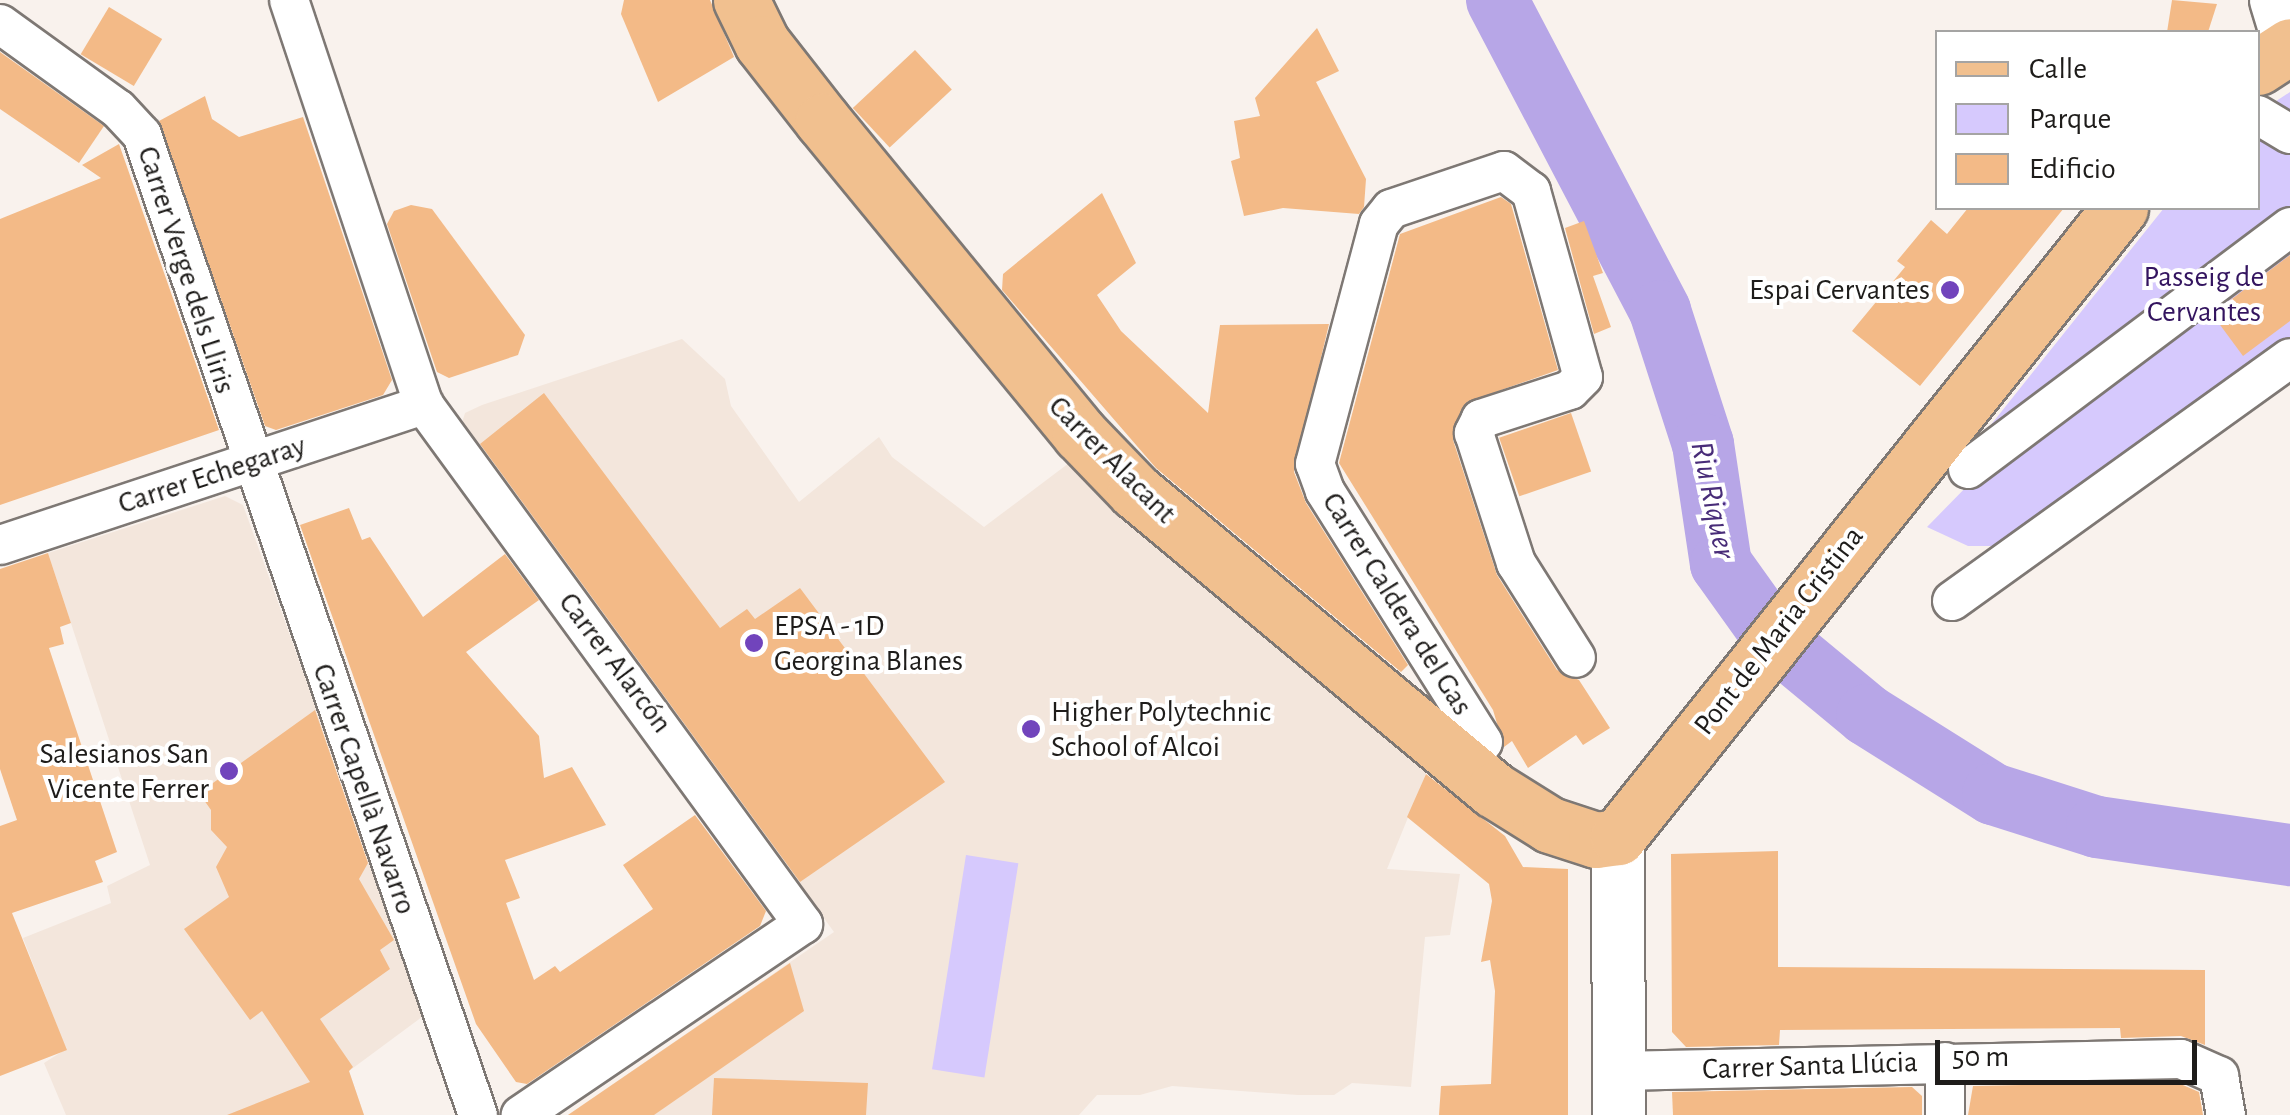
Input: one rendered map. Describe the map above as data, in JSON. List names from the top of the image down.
{
  "streets": {
    "main road": ["Carrer Alacant", "Pont de Maria Cristina"],
    "street": [
      "Carrer Verge dels Lliris",
      "Carrer Echegaray",
      "Carrer Caldera del Gas",
      "Carrer Alarcón",
      "Carrer Capellà Navarro",
      "Carrer Santa Llúcia"
    ]
  },
  "crossings": [
    ["Carrer Verge dels Lliris", "Carrer Echegaray"],
    ["Carrer Verge dels Lliris", "Carrer Capellà Navarro"],
    ["Carrer Alacant", "Carrer Caldera del Gas"],
    ["Carrer Alacant", "Pont de Maria Cristina"],
    ["Carrer Echegaray", "Carrer Alarcón"],
    ["Carrer Echegaray", "Carrer Capellà Navarro"]
  ],
  "water": ["Riu Riquer"],
  "parks": ["Passeig de Cervantes"],
  "places": [
    "Espai Cervantes",
    "EPSA - 1D Georgina Blanes",
    "Higher Polytechnic School of Alcoi",
    "Salesianos San Vicente Ferrer"
  ],
  "legend": ["Calle", "Parque", "Edificio"],
  "scale_bar": "50 m"
}
